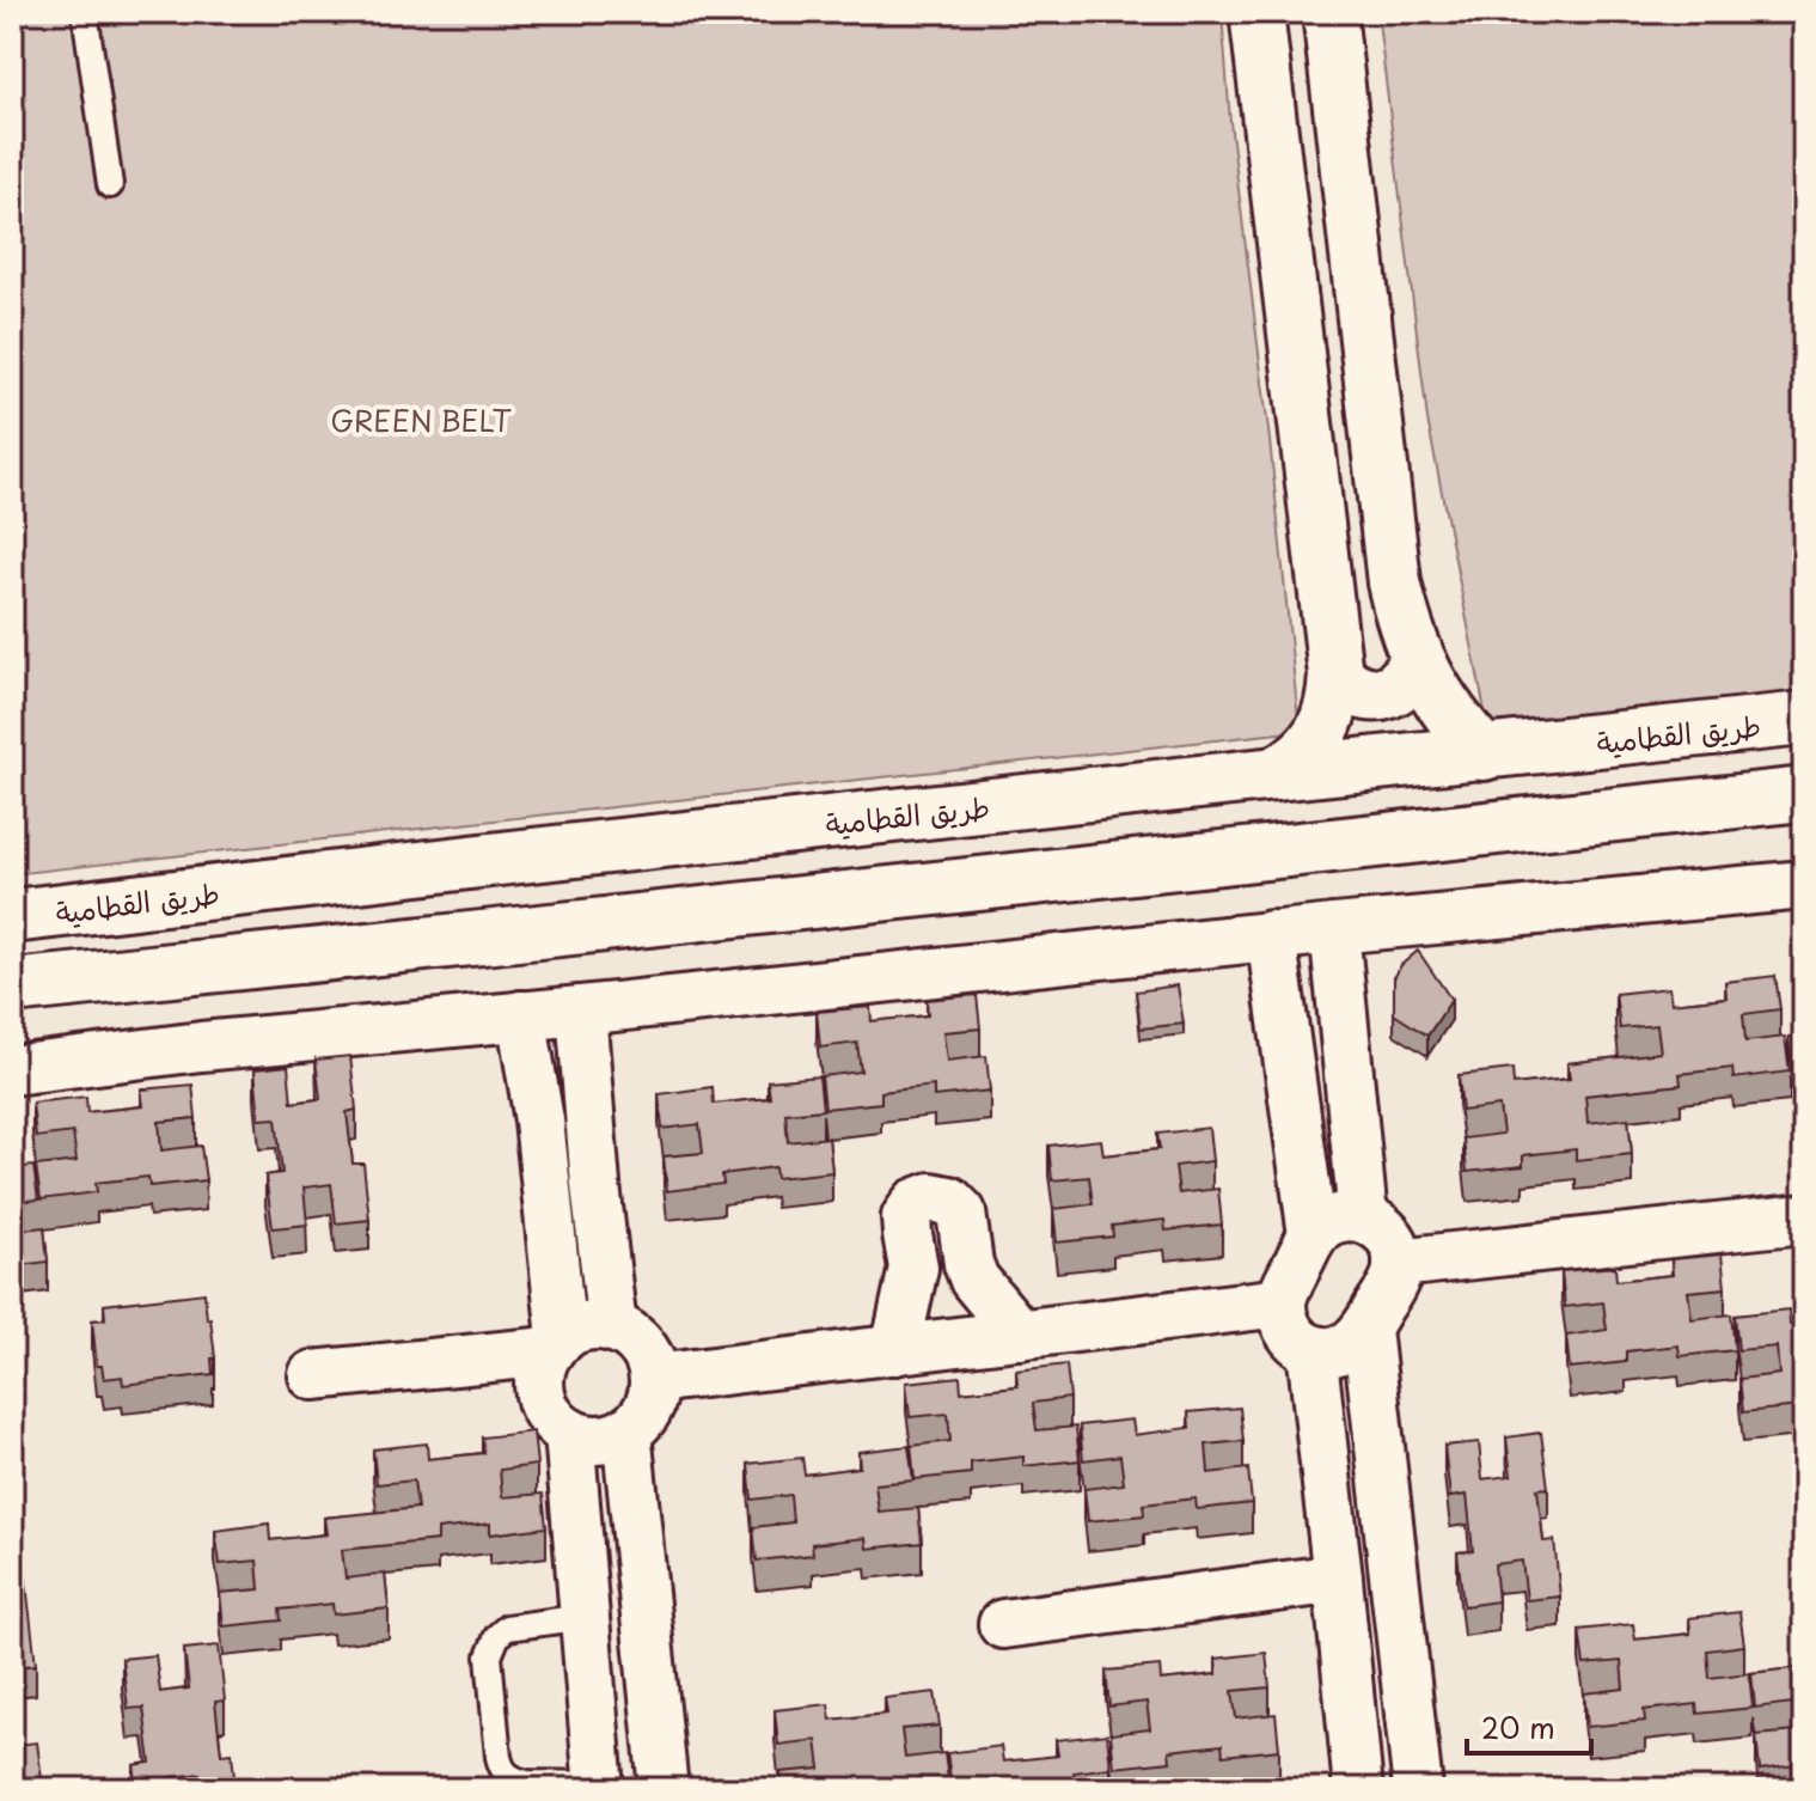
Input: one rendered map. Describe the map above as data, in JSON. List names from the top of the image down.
{
  "streets": {
    "street": ["طريق القطامية"]
  },
  "parks": ["GREEN BELT"],
  "scale_bar": "20 m"
}
